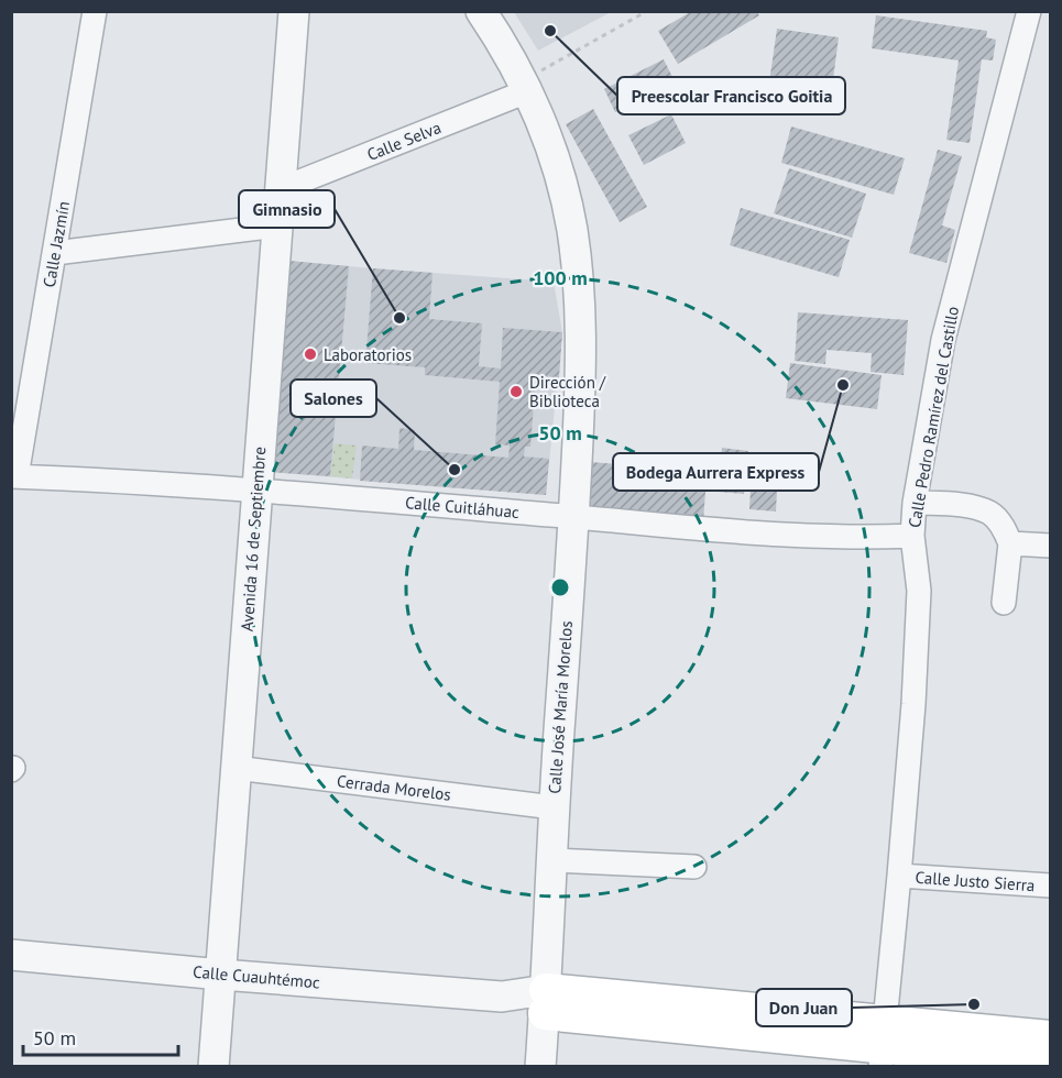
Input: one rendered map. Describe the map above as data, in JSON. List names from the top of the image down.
{
  "streets": {
    "street": [
      "Calle Selva",
      "Calle Jazmín",
      "Calle Pedro Ramírez del Castillo",
      "Calle Cuitláhuac",
      "Avenida 16 de Septiembre",
      "Calle José María Morelos",
      "Cerrada Morelos",
      "Calle Justo Sierra",
      "Calle Cuauhtémoc"
    ]
  },
  "crossings": [
    ["Calle Selva", "Avenida 16 de Septiembre"],
    ["Calle Selva", "Calle José María Morelos"],
    ["Calle Jazmín", "Calle Cuitláhuac"],
    ["Calle Pedro Ramírez del Castillo", "Calle Cuitláhuac"],
    ["Calle Pedro Ramírez del Castillo", "Calle Justo Sierra"],
    ["Calle Cuitláhuac", "Avenida 16 de Septiembre"],
    ["Calle Cuitláhuac", "Calle José María Morelos"],
    ["Avenida 16 de Septiembre", "Cerrada Morelos"],
    ["Avenida 16 de Septiembre", "Calle Cuauhtémoc"],
    ["Calle José María Morelos", "Cerrada Morelos"],
    ["Calle José María Morelos", "Calle Cuauhtémoc"]
  ],
  "places": [
    "Preescolar Francisco Goitia",
    "Gimnasio",
    "Laboratorios",
    "Bodega Aurrera Express",
    "Dirección / Biblioteca",
    "Salones",
    "Don Juan"
  ],
  "scale_bar": "50 m",
  "rings": ["100 m", "50 m"]
}
